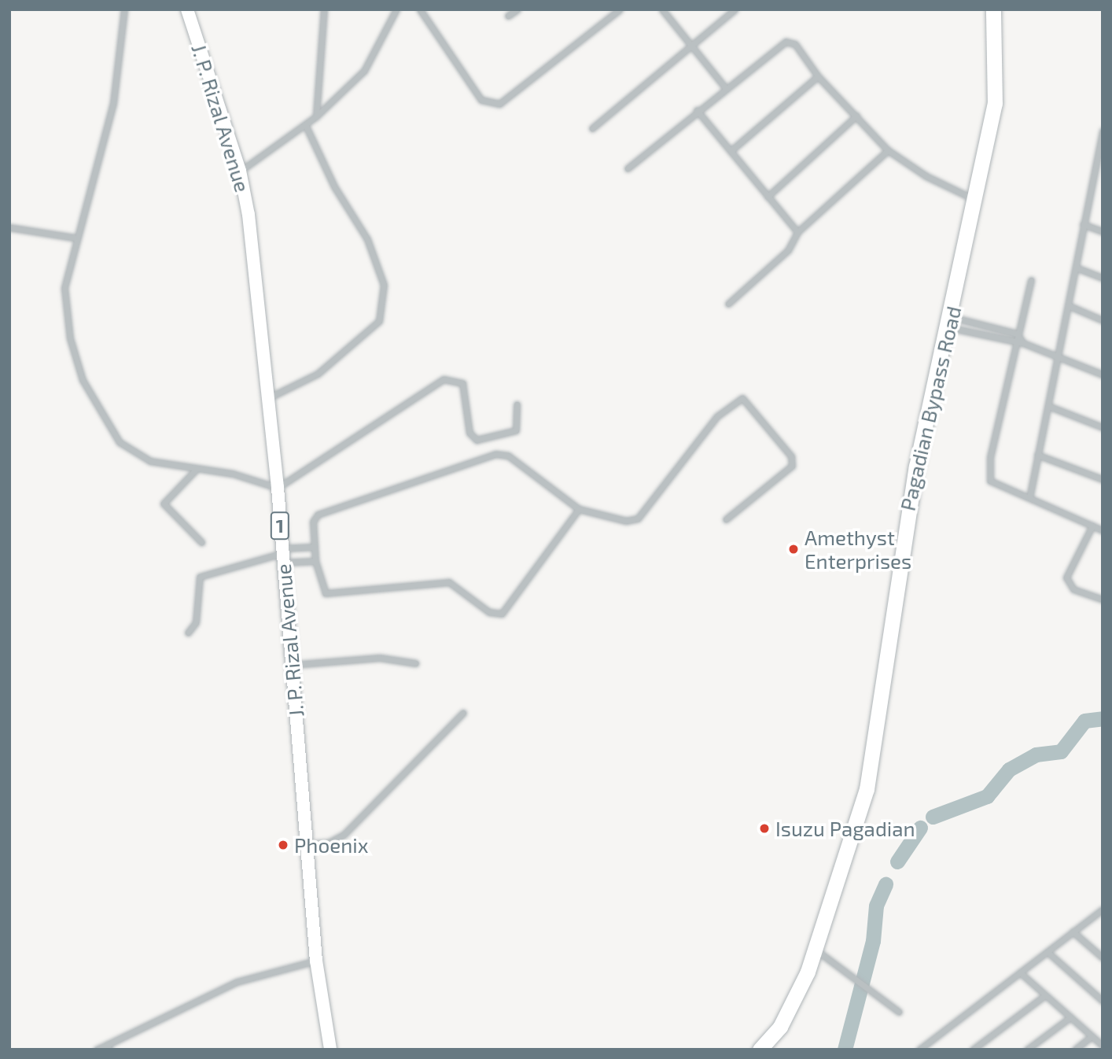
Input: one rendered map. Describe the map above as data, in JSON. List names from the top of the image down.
{
  "streets": {
    "highway": ["Pagadian Bypass Road"],
    "main road": ["J. P. Rizal Avenue", "1"]
  },
  "places": ["Amethyst Enterprises", "Isuzu Pagadian", "Phoenix"]
}
